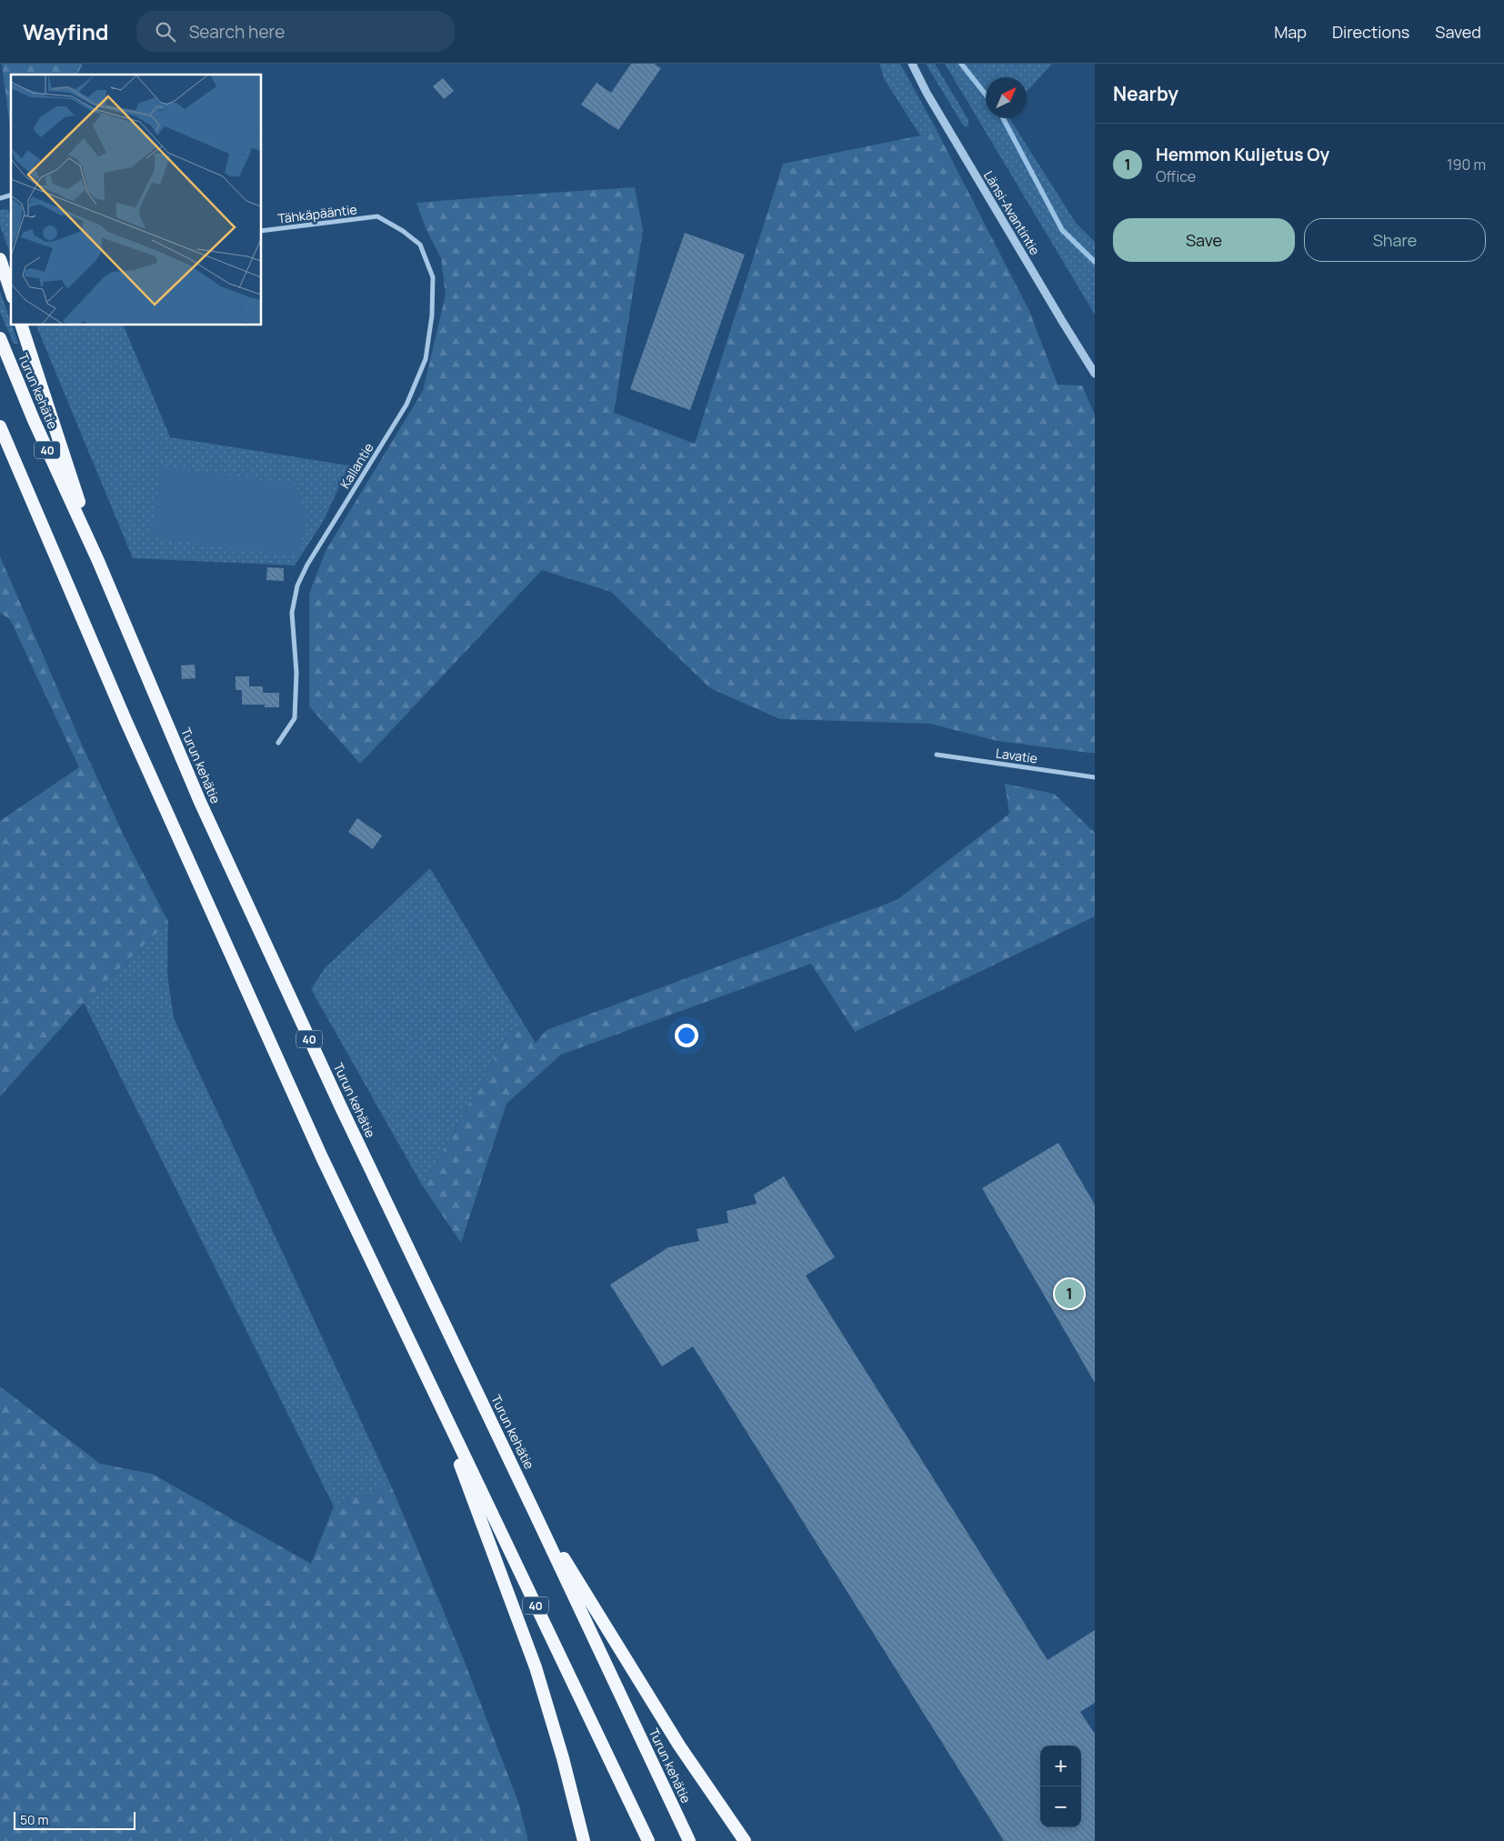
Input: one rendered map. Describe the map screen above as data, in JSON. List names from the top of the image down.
{
  "streets": {
    "highway": ["Turun kehätie", "40"],
    "street": [
      "Länsi-Avantintie",
      "Tähkäpääntie",
      "Kallantie",
      "Lavatie"
    ]
  },
  "crossings": [
    ["Tähkäpääntie", "Kallantie"]
  ],
  "scale_bar": "50 m",
  "north": "top right",
  "page": {
    "header": "Wayfind",
    "search": "Search here",
    "nav": ["Map", "Directions", "Saved"],
    "heading": "Nearby",
    "list": [
      {
        "mark": "1",
        "name": "Hemmon Kuljetus Oy",
        "note": "Office",
        "value": "190 m"
      }
    ],
    "buttons": ["Save", "Share"],
    "pins": "1",
    "map_buttons": ["+", "−"],
    "scale": "50 m"
  }
}
